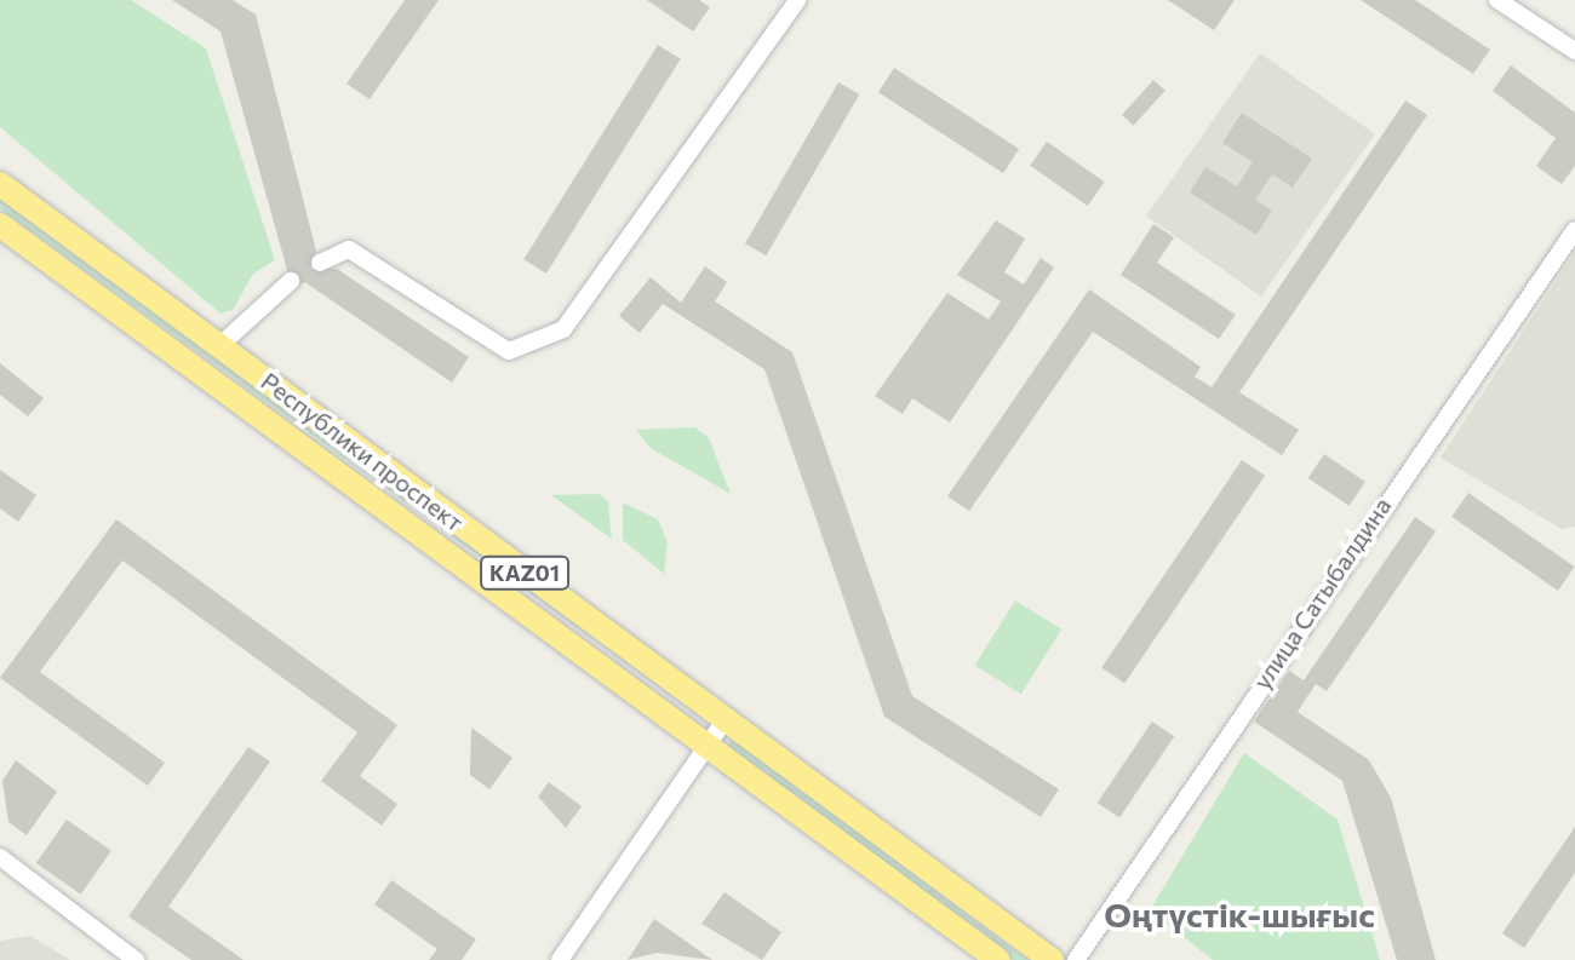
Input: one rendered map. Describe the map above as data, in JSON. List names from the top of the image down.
{
  "streets": {
    "highway": ["Республики проспект", "KАZ01"],
    "street": ["улица Сатыбалдина"]
  },
  "districts": ["Оңтүстік-шығыс"]
}
